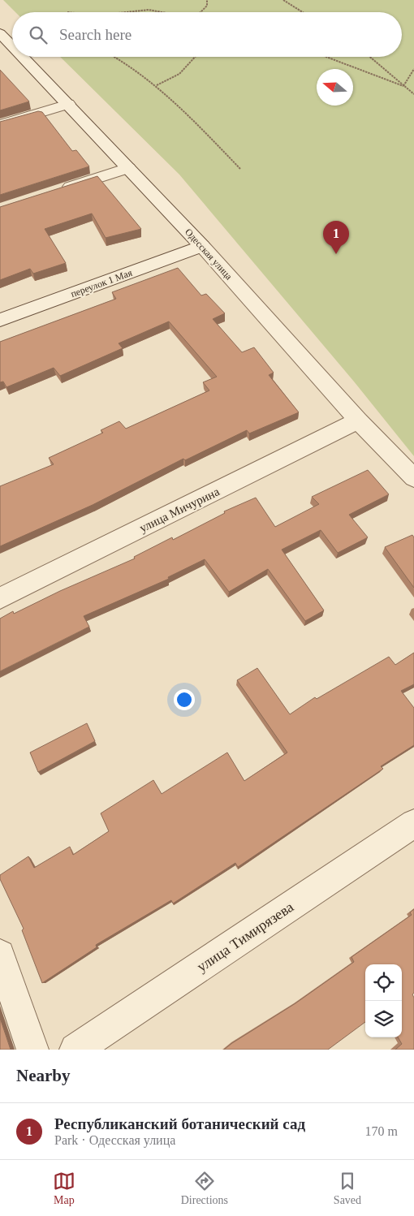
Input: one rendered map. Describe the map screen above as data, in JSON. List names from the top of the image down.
{
  "streets": {
    "street": [
      "Одесская улица",
      "переулок 1 Мая",
      "улица Мичурина",
      "улица Тимирязева"
    ]
  },
  "crossings": [
    ["Одесская улица", "переулок 1 Мая"],
    ["Одесская улица", "улица Мичурина"]
  ],
  "north": "left",
  "page": {
    "search": "Search here",
    "pins": "1",
    "heading": "Nearby",
    "list": [
      {
        "mark": "1",
        "name": "Республиканский ботанический сад",
        "note": "Park · Одесская улица",
        "value": "170 m"
      }
    ],
    "nav": ["Map", "Directions", "Saved"]
  }
}
